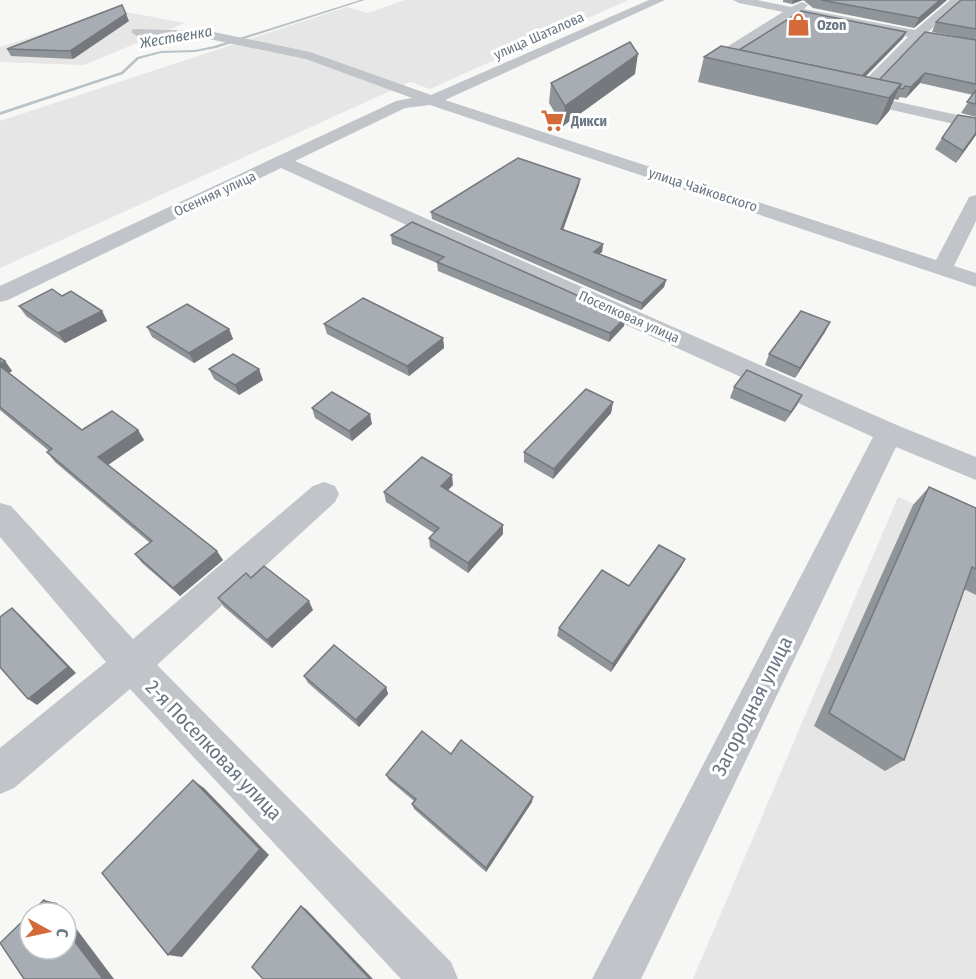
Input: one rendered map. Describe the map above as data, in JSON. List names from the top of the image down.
{
  "streets": {
    "street": [
      "улица Шаталова",
      "улица Чайковского",
      "Осенняя улица",
      "Поселковая улица",
      "Загородная улица",
      "2-я Поселковая улица"
    ]
  },
  "crossings": [
    ["улица Шаталова", "улица Чайковского"],
    ["улица Шаталова", "Осенняя улица"],
    ["улица Чайковского", "Осенняя улица"],
    ["Осенняя улица", "Поселковая улица"],
    ["Поселковая улица", "Загородная улица"]
  ],
  "water": ["Жественка"],
  "places": {
    "shop": ["Ozon"],
    "supermarket": ["Дикси"]
  },
  "north": "right"
}
